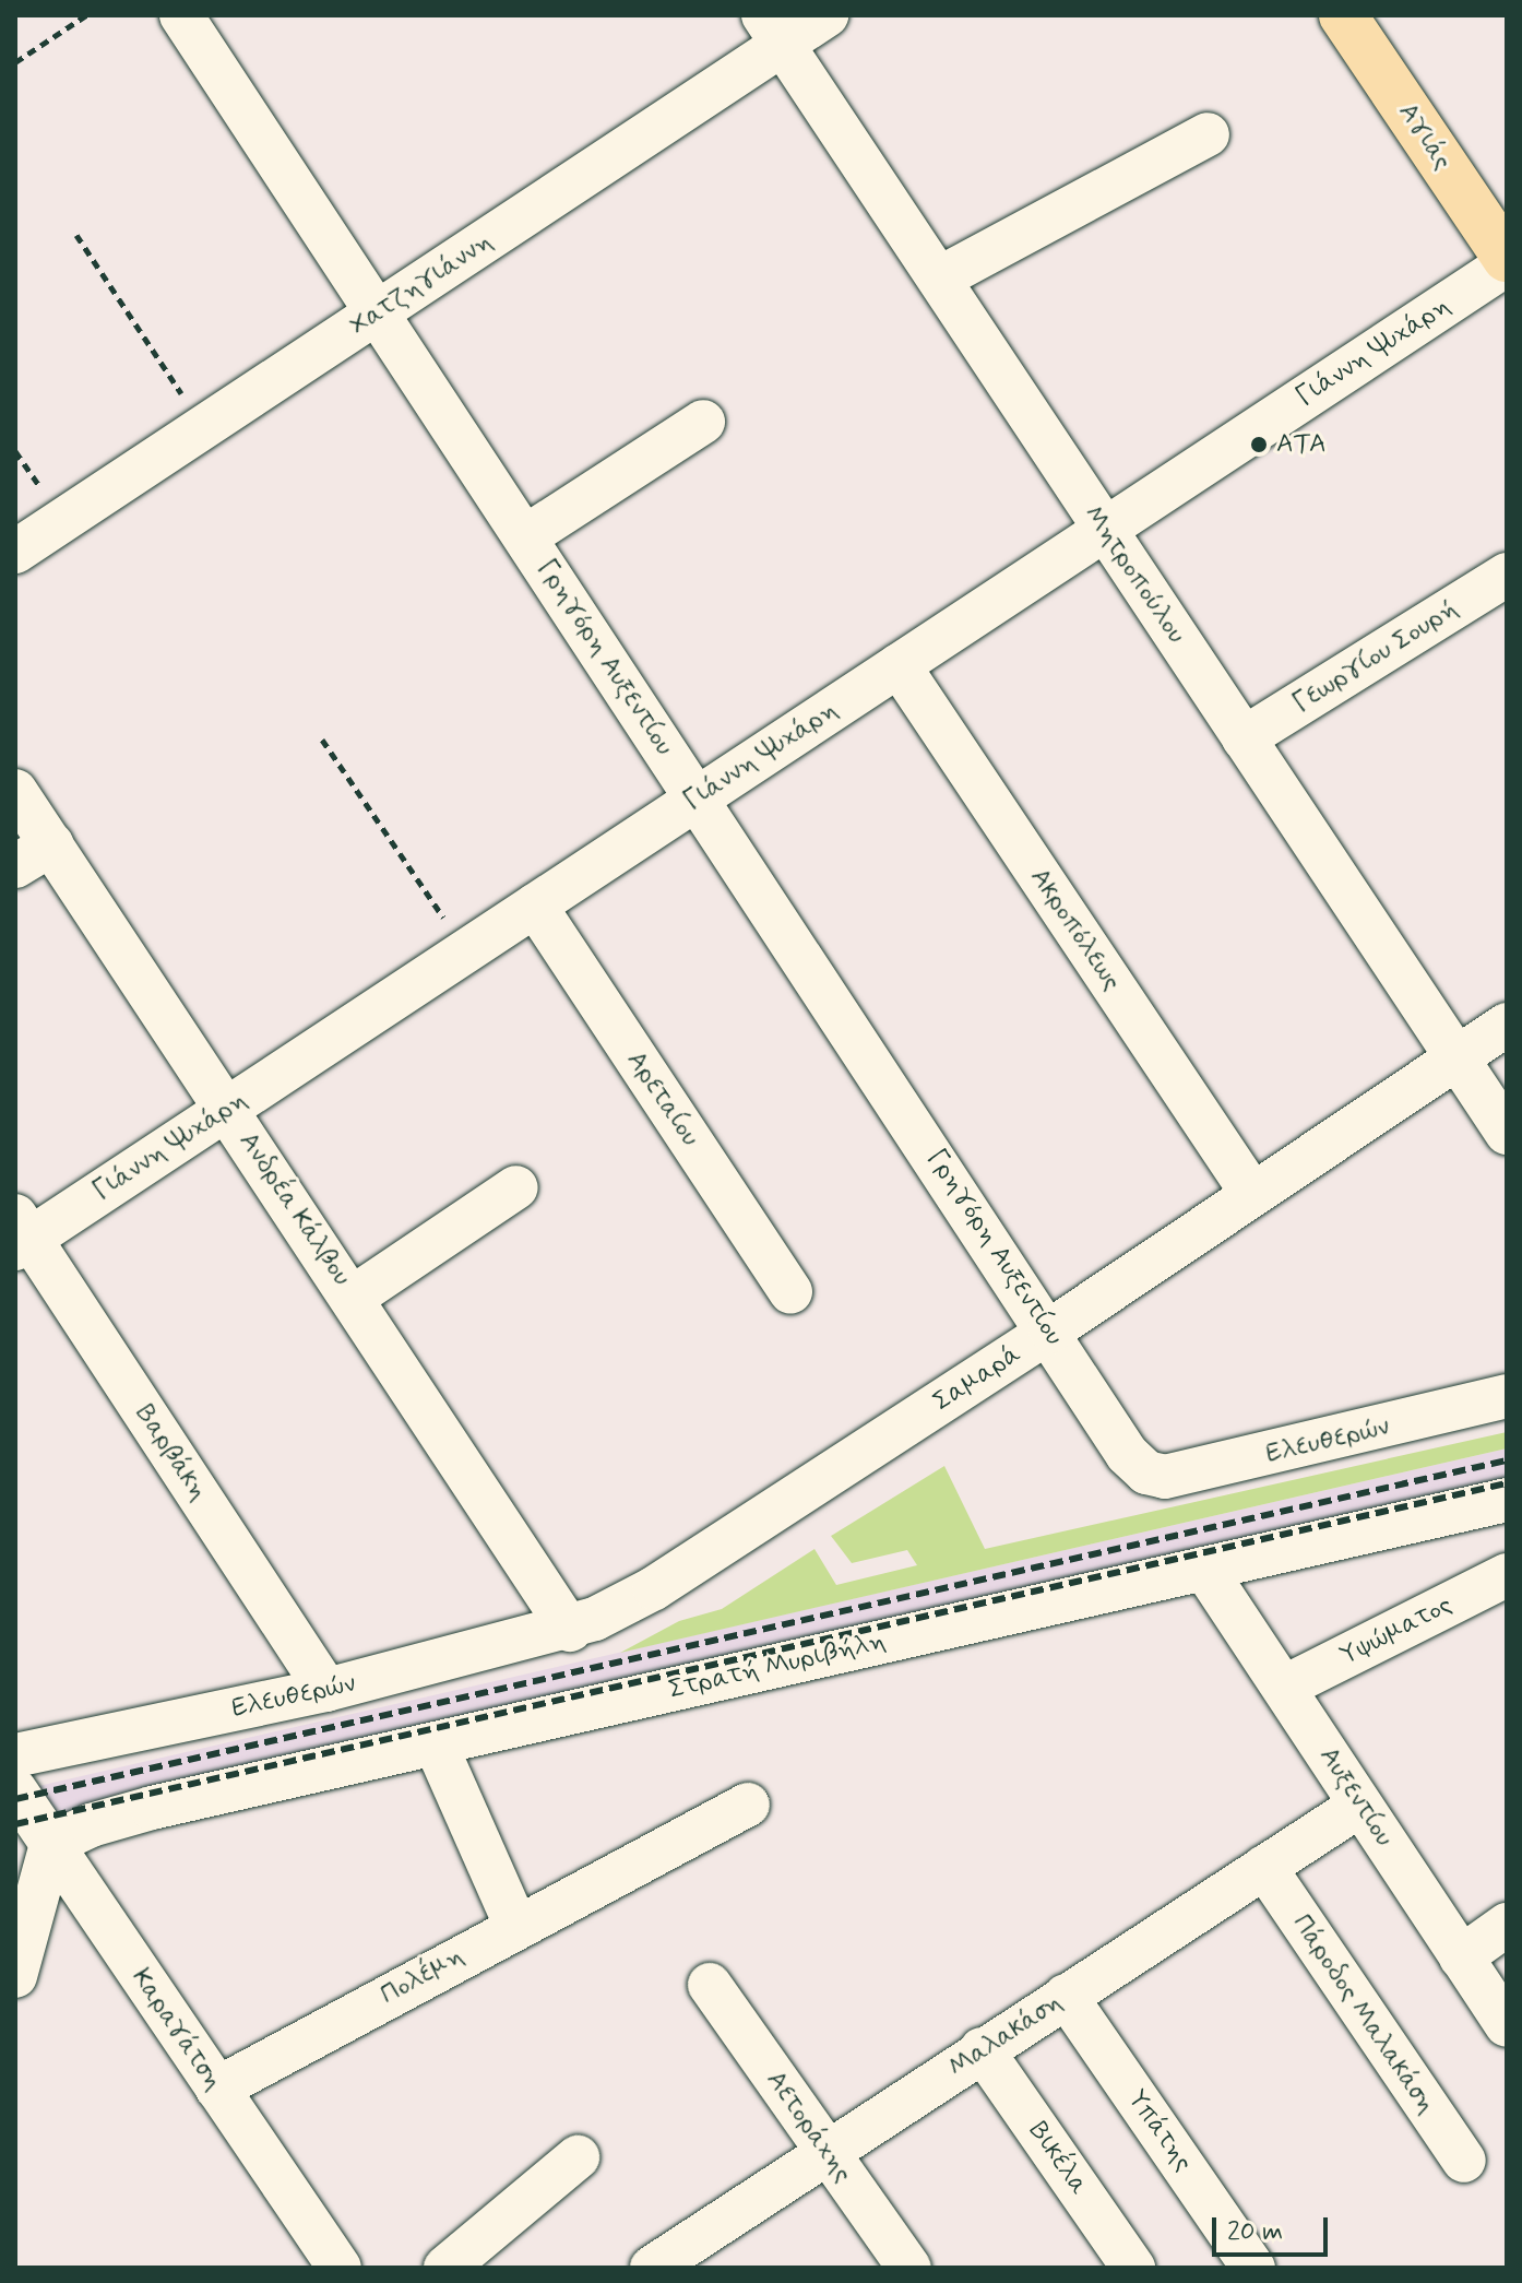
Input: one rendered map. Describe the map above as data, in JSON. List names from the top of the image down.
{
  "streets": {
    "main road": ["Αγιάς"],
    "street": [
      "Χατζηγιάννη",
      "Γιάννη Ψυχάρη",
      "Μητροπούλου",
      "Γεωργίου Σουρή",
      "Γρηγόρη Αυξεντίου",
      "Ακροπόλεως",
      "Αρεταίου",
      "Ανδρέα Κάλβου",
      "Σαμαρά",
      "Ελευθερών",
      "Βαρβάκη",
      "Υψώματος",
      "Στρατή Μυριβήλη",
      "Αυξεντίου",
      "Πολέμη",
      "Πάροδος Μαλακάση",
      "Καραγάτση",
      "Μαλακάση",
      "Αετοράχης",
      "Υπάτης",
      "Βικέλα"
    ]
  },
  "crossings": [
    ["Αγιάς", "Γιάννη Ψυχάρη"],
    ["Χατζηγιάννη", "Μητροπούλου"],
    ["Χατζηγιάννη", "Γρηγόρη Αυξεντίου"],
    ["Γιάννη Ψυχάρη", "Μητροπούλου"],
    ["Γιάννη Ψυχάρη", "Γρηγόρη Αυξεντίου"],
    ["Γιάννη Ψυχάρη", "Ακροπόλεως"],
    ["Γιάννη Ψυχάρη", "Αρεταίου"],
    ["Γιάννη Ψυχάρη", "Ανδρέα Κάλβου"],
    ["Γιάννη Ψυχάρη", "Βαρβάκη"],
    ["Μητροπούλου", "Γεωργίου Σουρή"],
    ["Μητροπούλου", "Σαμαρά"],
    ["Γρηγόρη Αυξεντίου", "Σαμαρά"],
    ["Γρηγόρη Αυξεντίου", "Ελευθερών"],
    ["Ακροπόλεως", "Σαμαρά"],
    ["Ανδρέα Κάλβου", "Σαμαρά"],
    ["Ανδρέα Κάλβου", "Ελευθερών"],
    ["Σαμαρά", "Ελευθερών"],
    ["Ελευθερών", "Βαρβάκη"],
    ["Υψώματος", "Αυξεντίου"],
    ["Στρατή Μυριβήλη", "Αυξεντίου"],
    ["Στρατή Μυριβήλη", "Καραγάτση"],
    ["Αυξεντίου", "Μαλακάση"],
    ["Πολέμη", "Καραγάτση"],
    ["Πάροδος Μαλακάση", "Μαλακάση"],
    ["Μαλακάση", "Αετοράχης"],
    ["Μαλακάση", "Υπάτης"],
    ["Μαλακάση", "Βικέλα"]
  ],
  "places": ["ΑΤΑ"],
  "scale_bar": "20 m"
}
